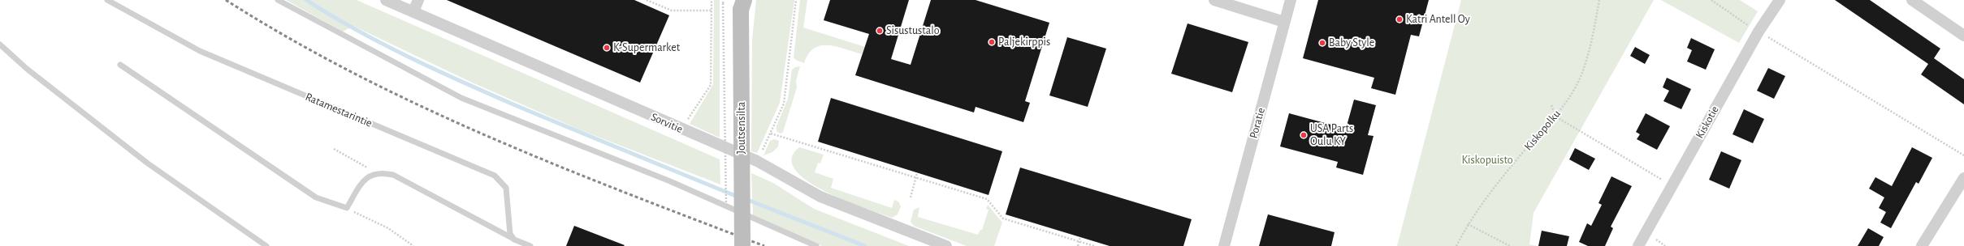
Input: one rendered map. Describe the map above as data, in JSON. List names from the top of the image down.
{
  "streets": {
    "main road": ["Joutsensilta"],
    "street": ["Kiskotie", "Sorvitie", "Poratie"],
    "lane": ["Ratamestarintie"],
    "path": ["Kiskopolku"]
  },
  "parks": ["Kiskopuisto"],
  "places": [
    "Katri Antell Oy",
    "Sisustustalo",
    "Paljekirppis",
    "Baby Style",
    "K-Supermarket",
    "USA Parts Oulu KY"
  ]
}
